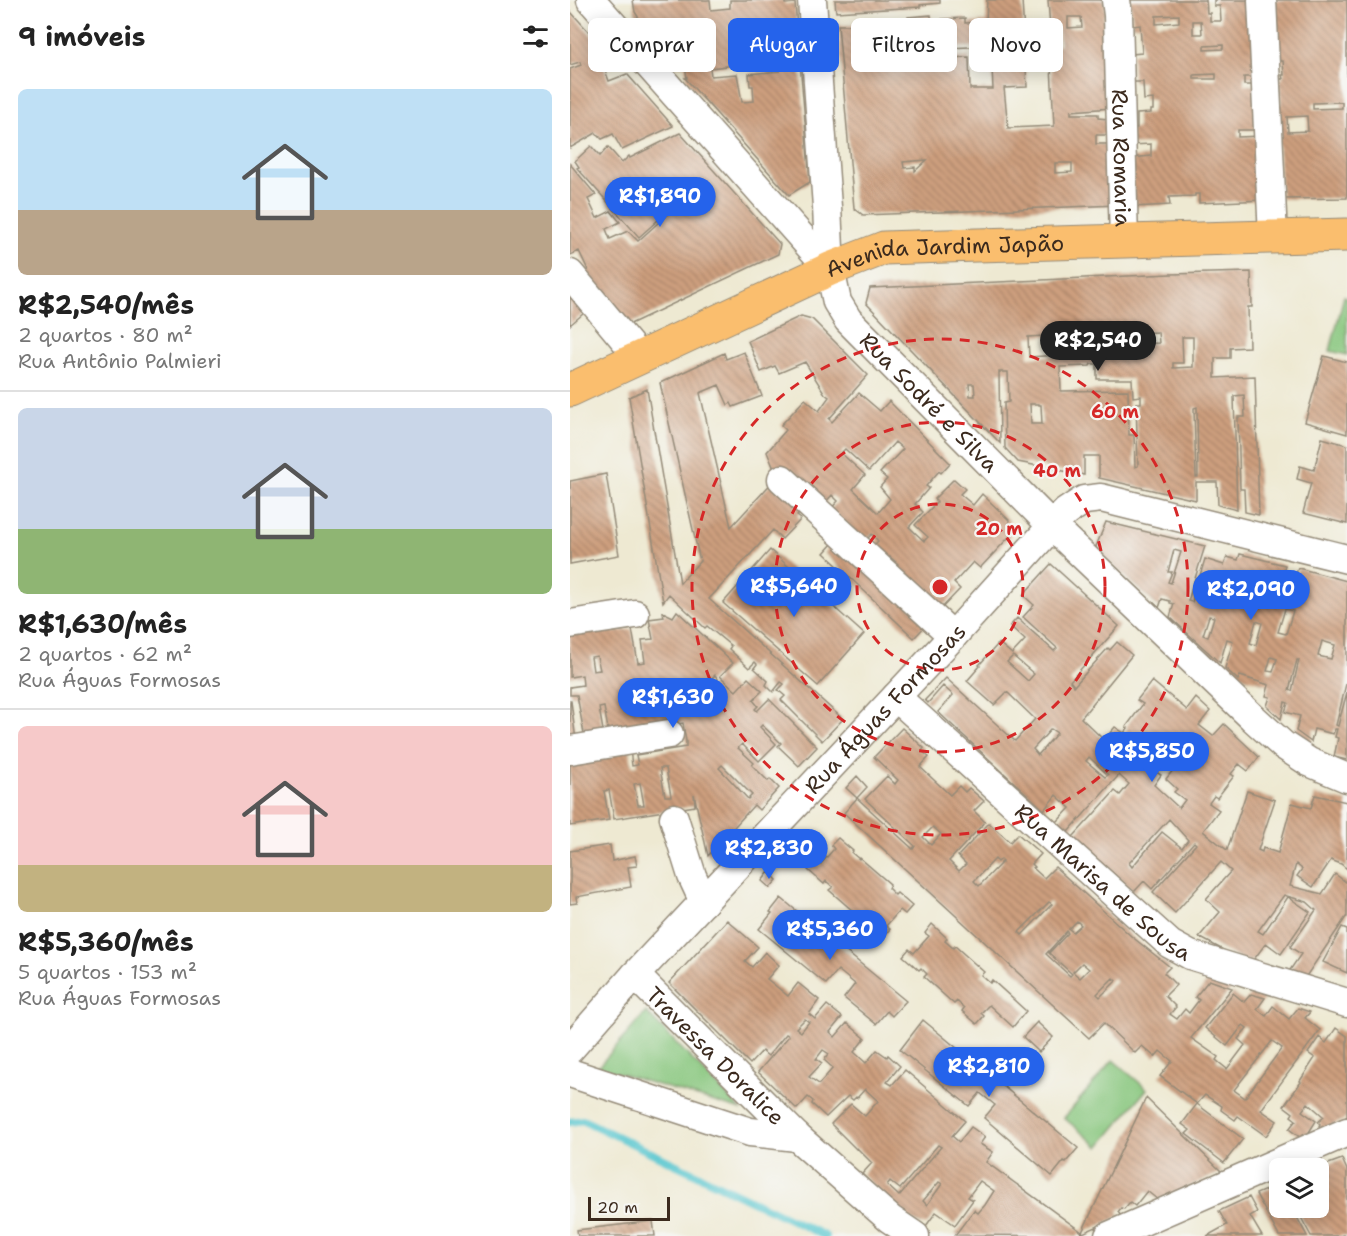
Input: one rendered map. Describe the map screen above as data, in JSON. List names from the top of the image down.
{
  "streets": {
    "main road": ["Avenida Jardim Japão"],
    "street": [
      "Rua Romaria",
      "Rua Sodré e Silva",
      "Rua Águas Formosas",
      "Rua Marisa de Sousa",
      "Travessa Doralice"
    ]
  },
  "crossings": [
    ["Rua Romaria", "Avenida Jardim Japão"],
    ["Avenida Jardim Japão", "Rua Sodré e Silva"],
    ["Rua Sodré e Silva", "Rua Águas Formosas"],
    ["Rua Águas Formosas", "Rua Marisa de Sousa"],
    ["Rua Águas Formosas", "Travessa Doralice"]
  ],
  "scale_bar": "20 m",
  "page": {
    "heading": "9 imóveis",
    "chip": [
      "Comprar",
      "Alugar",
      "Filtros",
      "Novo"
    ],
    "list": [
      {
        "name": "R$2,540/mês",
        "note": "2 quartos · 80 m² · Rua Antônio Palmieri"
      },
      {
        "name": "R$1,630/mês",
        "note": "2 quartos · 62 m² · Rua Águas Formosas"
      },
      {
        "name": "R$5,360/mês",
        "note": "5 quartos · 153 m² · Rua Águas Formosas"
      }
    ],
    "price": [
      "R$1,890",
      "R$2,540",
      "R$5,640",
      "R$2,090",
      "R$1,630",
      "R$5,850",
      "R$2,830",
      "R$5,360",
      "R$2,810"
    ],
    "scale": "20 m"
  },
  "rings": ["60 m", "40 m", "20 m"]
}
